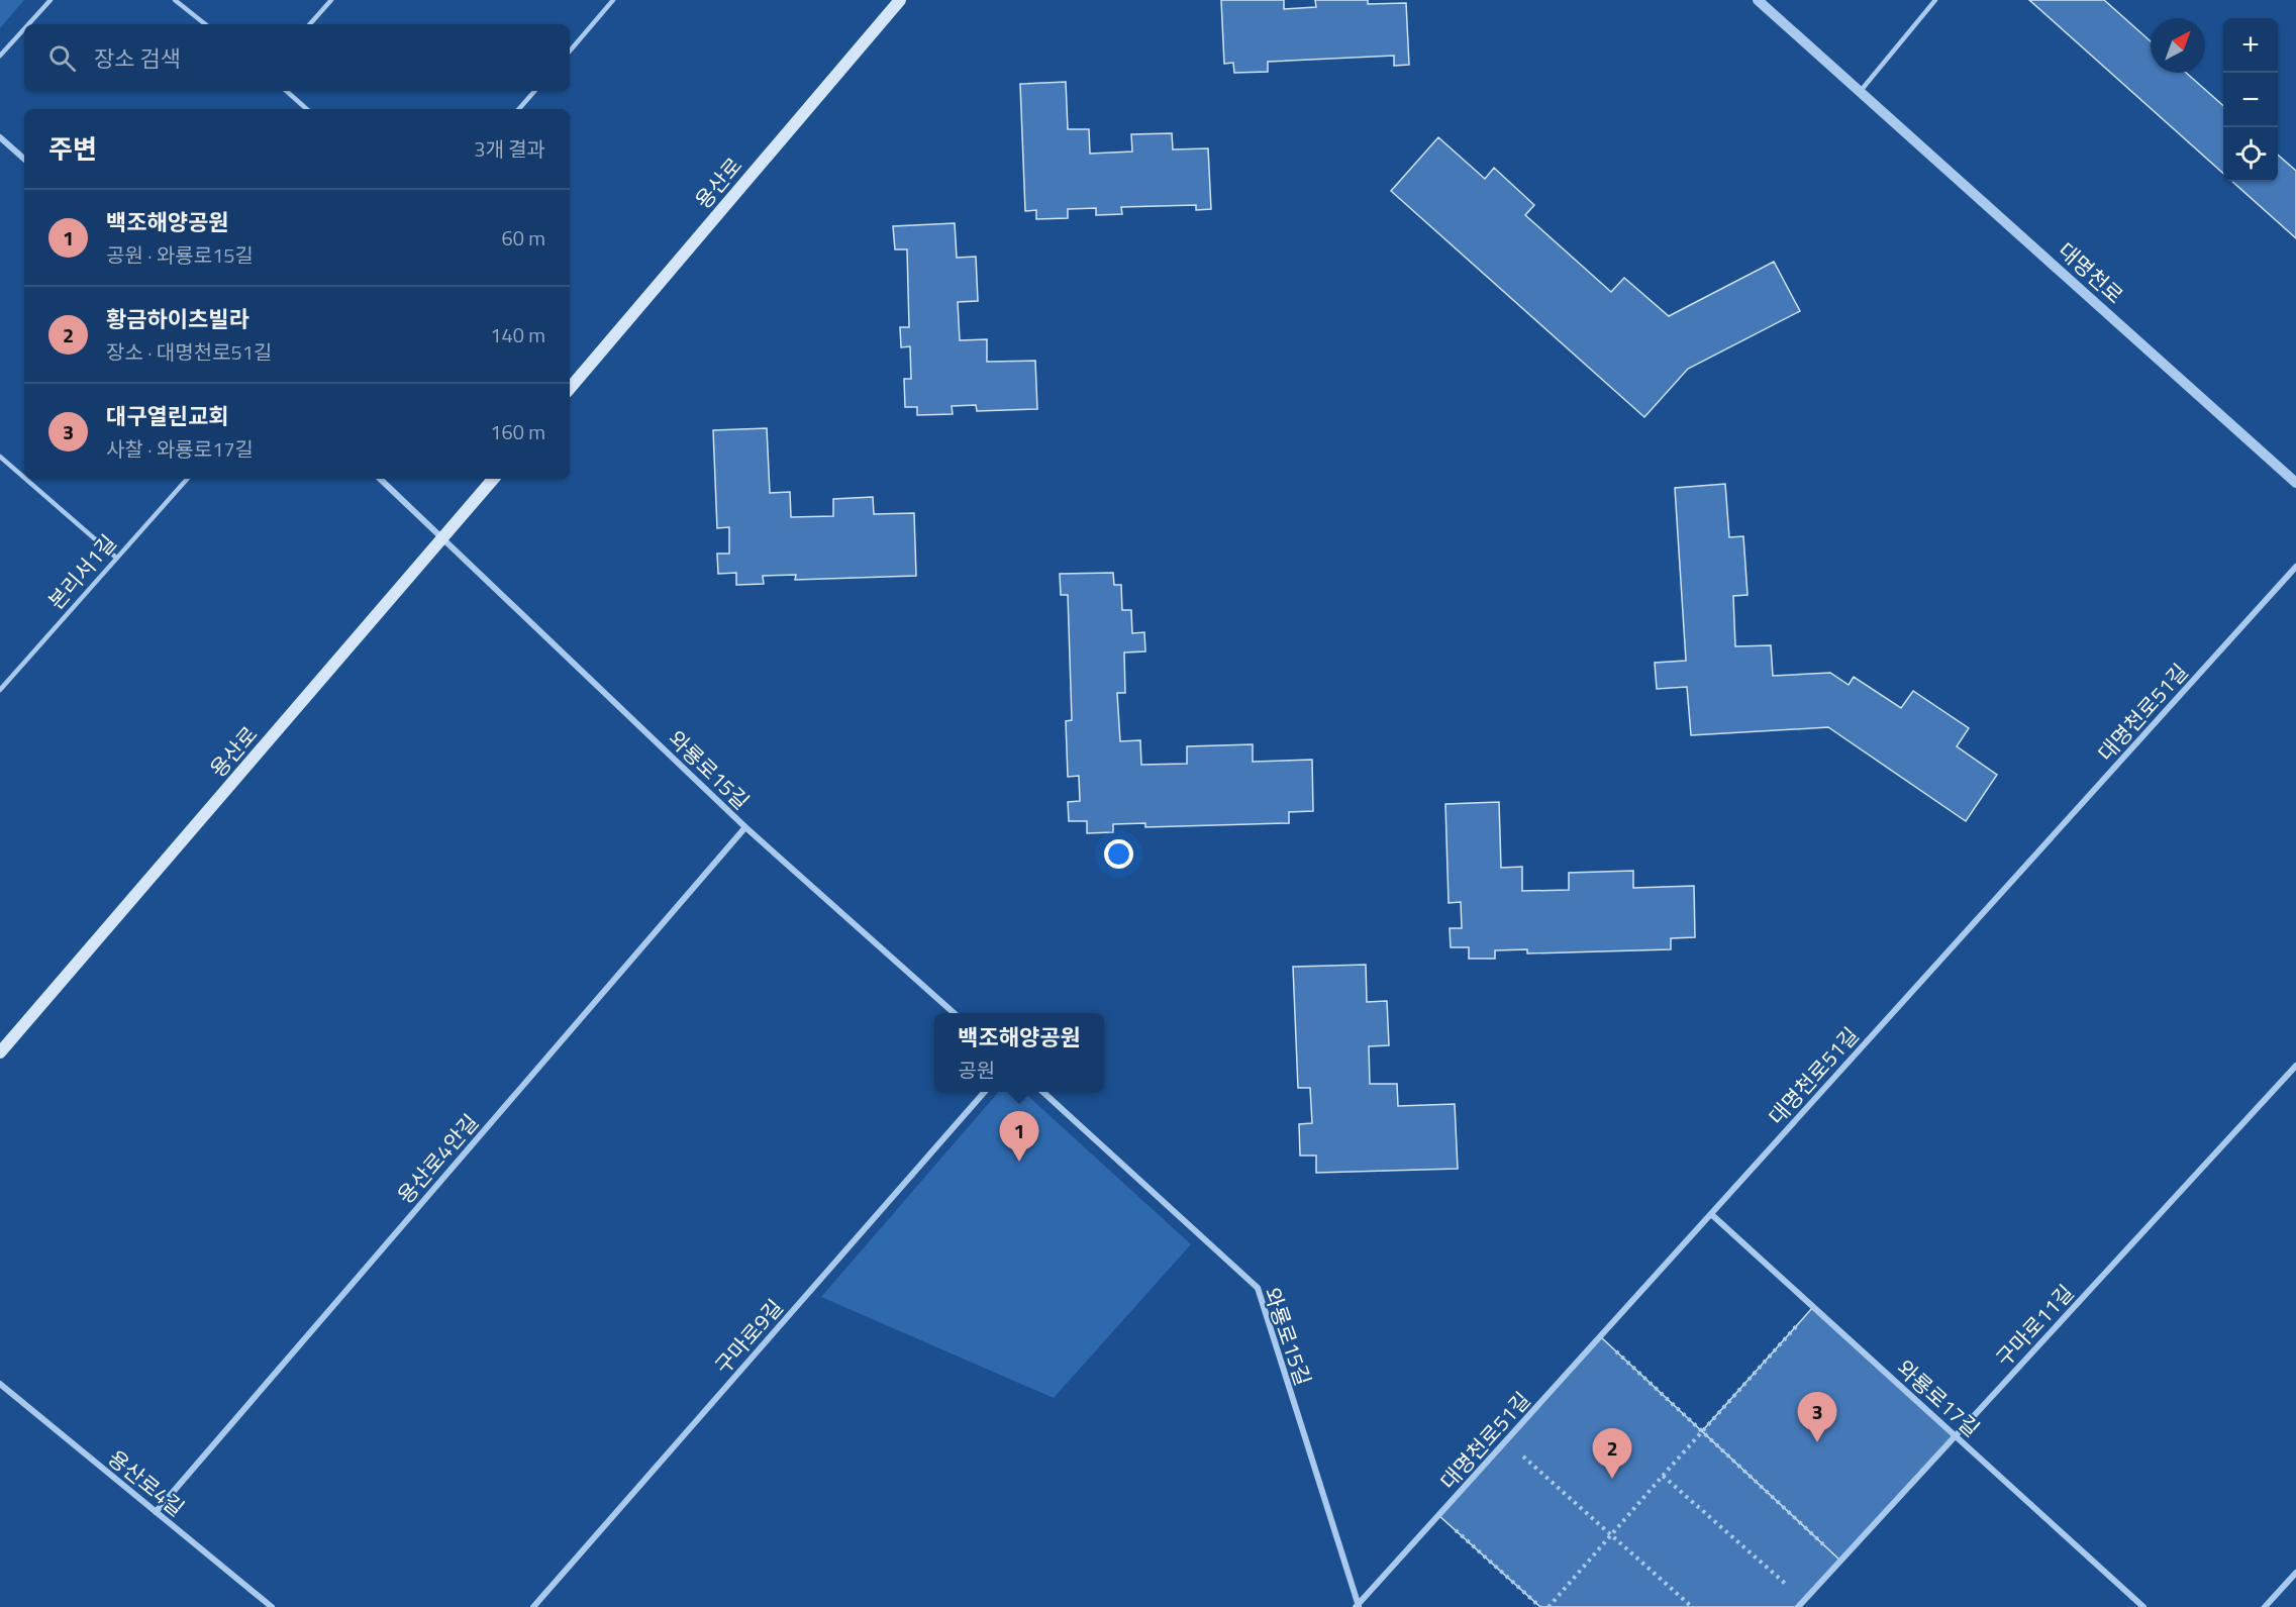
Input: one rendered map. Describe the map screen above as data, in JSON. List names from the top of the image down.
{
  "streets": {
    "main road": ["용산로"],
    "street": [
      "대명천로",
      "대명천로51길",
      "와룡로15길",
      "용산로4안길",
      "구마로11길",
      "구마로9길",
      "와룡로17길",
      "용산로4길"
    ],
    "lane": ["본리서1길"]
  },
  "crossings": [
    ["용산로", "와룡로15길"],
    ["대명천로51길", "와룡로15길"],
    ["대명천로51길", "와룡로17길"],
    ["와룡로15길", "용산로4안길"],
    ["용산로4안길", "용산로4길"],
    ["구마로11길", "와룡로17길"]
  ],
  "north": "top right",
  "page": {
    "map_buttons": ["+", "−"],
    "search": "장소 검색",
    "heading": ["주변", "3개 결과"],
    "list": [
      {
        "mark": "1",
        "name": "백조해양공원",
        "note": "공원 · 와룡로15길",
        "value": "60 m"
      },
      {
        "mark": "2",
        "name": "황금하이츠빌라",
        "note": "장소 · 대명천로51길",
        "value": "140 m"
      },
      {
        "mark": "3",
        "name": "대구열린교회",
        "note": "사찰 · 와룡로17길",
        "value": "160 m"
      }
    ],
    "popup": ["백조해양공원", "공원"],
    "pins": ["1", "3", "2"]
  }
}
